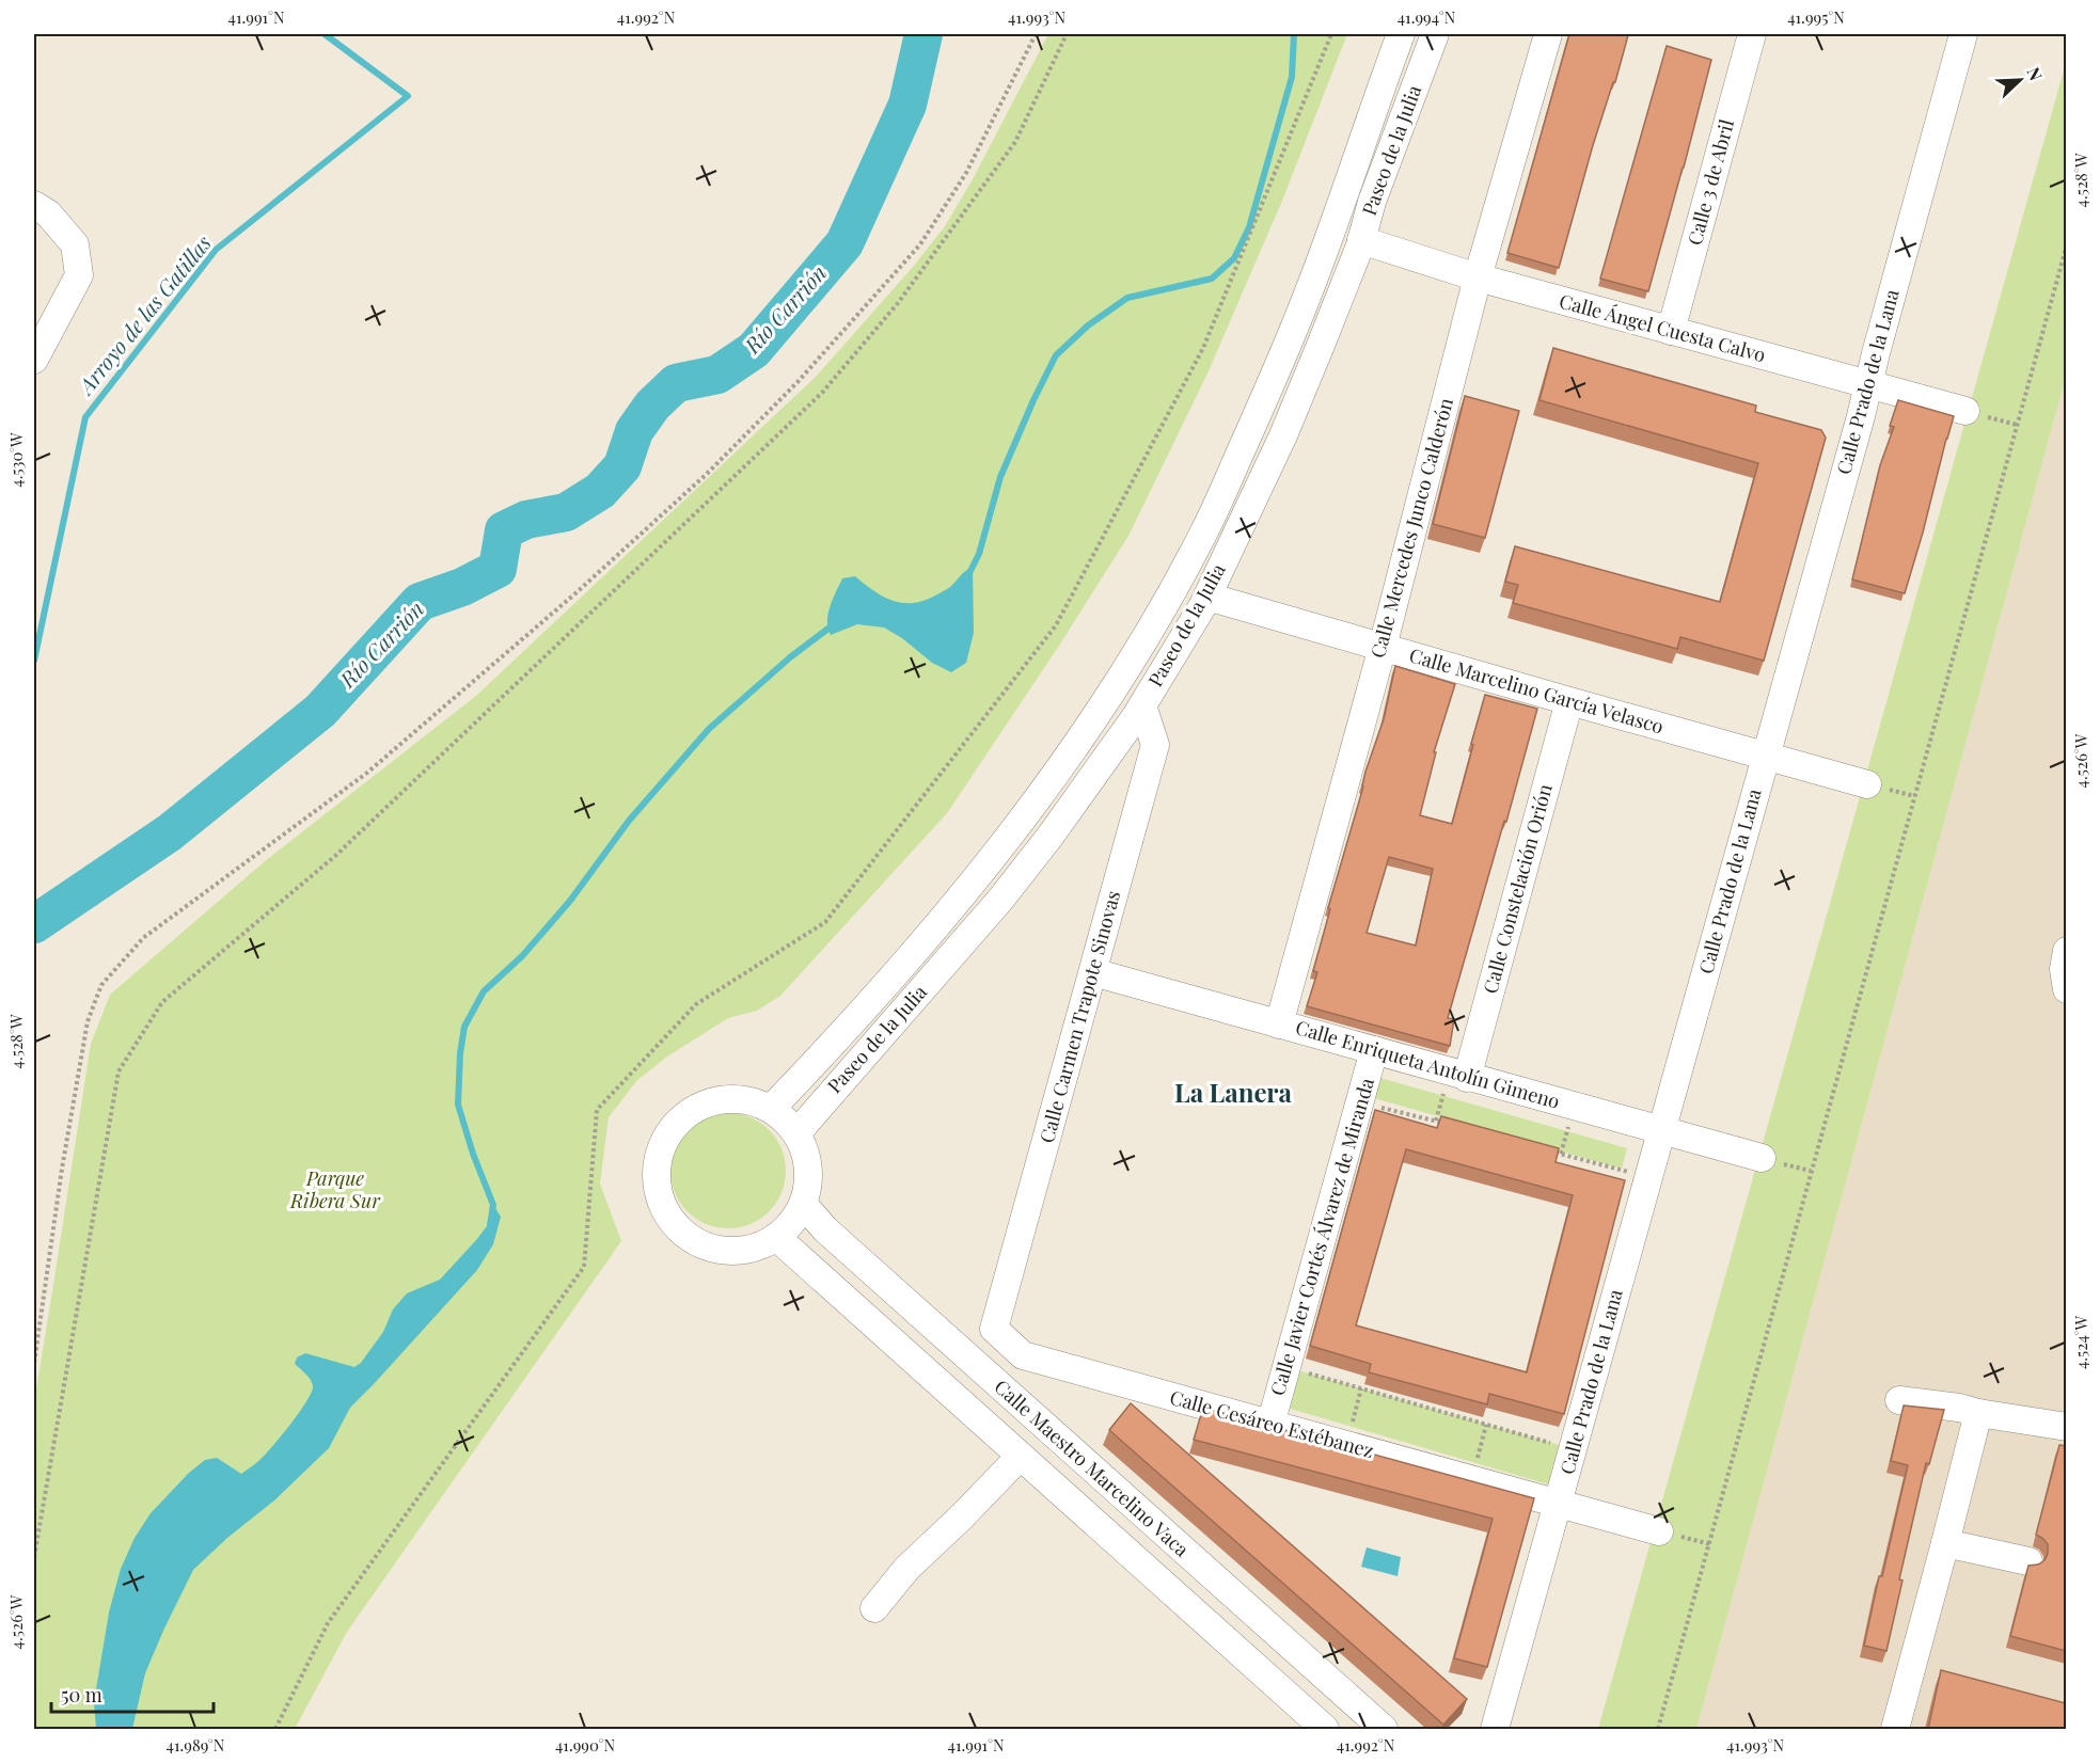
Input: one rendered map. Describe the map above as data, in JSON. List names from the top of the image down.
{
  "streets": {
    "street": [
      "Paseo de la Julia",
      "Calle 3 de Abril",
      "Calle Ángel Cuesta Calvo",
      "Calle Prado de la Lana",
      "Calle Mercedes Junco Calderón",
      "Calle Marcelino García Velasco",
      "Calle Constelación Orión",
      "Calle Carmen Trapote Sinovas",
      "Calle Enriqueta Antolín Gimeno",
      "Calle Javier Cortés Álvarez de Miranda",
      "Calle Cesáreo Estébanez",
      "Calle Maestro Marcelino Vaca"
    ]
  },
  "crossings": [
    ["Paseo de la Julia", "Calle Ángel Cuesta Calvo"],
    ["Paseo de la Julia", "Calle Marcelino García Velasco"],
    ["Paseo de la Julia", "Calle Carmen Trapote Sinovas"],
    ["Paseo de la Julia", "Calle Maestro Marcelino Vaca"],
    ["Calle 3 de Abril", "Calle Ángel Cuesta Calvo"],
    ["Calle Ángel Cuesta Calvo", "Calle Prado de la Lana"],
    ["Calle Ángel Cuesta Calvo", "Calle Mercedes Junco Calderón"],
    ["Calle Prado de la Lana", "Calle Marcelino García Velasco"],
    ["Calle Prado de la Lana", "Calle Enriqueta Antolín Gimeno"],
    ["Calle Prado de la Lana", "Calle Cesáreo Estébanez"],
    ["Calle Mercedes Junco Calderón", "Calle Marcelino García Velasco"],
    ["Calle Mercedes Junco Calderón", "Calle Enriqueta Antolín Gimeno"],
    ["Calle Marcelino García Velasco", "Calle Constelación Orión"],
    ["Calle Constelación Orión", "Calle Enriqueta Antolín Gimeno"],
    ["Calle Carmen Trapote Sinovas", "Calle Enriqueta Antolín Gimeno"],
    ["Calle Carmen Trapote Sinovas", "Calle Cesáreo Estébanez"],
    ["Calle Enriqueta Antolín Gimeno", "Calle Javier Cortés Álvarez de Miranda"],
    ["Calle Javier Cortés Álvarez de Miranda", "Calle Cesáreo Estébanez"]
  ],
  "districts": ["La Lanera"],
  "water": ["Río Carrión", "Arroyo de las Gatillas"],
  "parks": ["Parque Ribera Sur"],
  "scale_bar": "50 m",
  "north": "top right",
  "coordinates": [
    "41.991°N",
    "41.992°N",
    "41.993°N",
    "41.994°N",
    "41.995°N",
    "4.528°W",
    "4.530°W",
    "4.526°W",
    "4.524°W",
    "41.989°N",
    "41.990°N"
  ]
}
